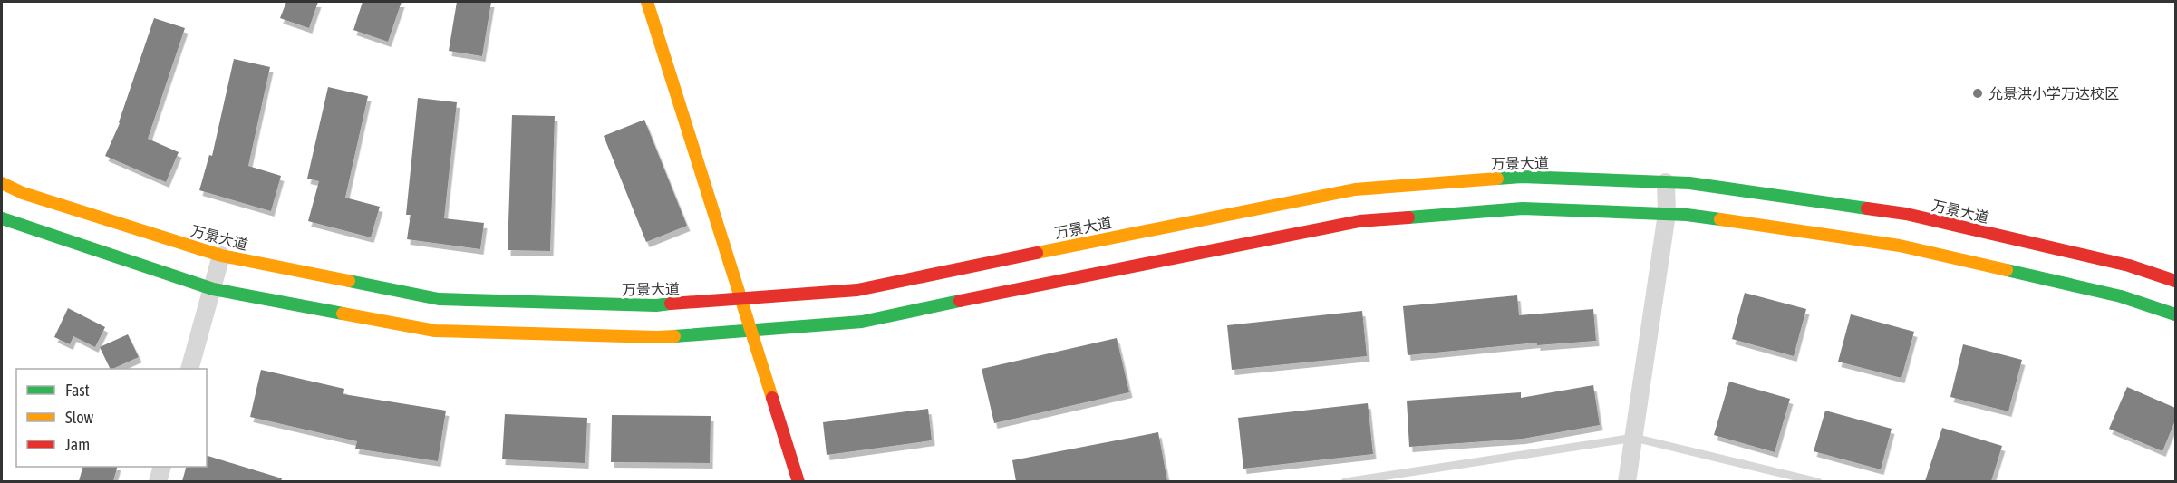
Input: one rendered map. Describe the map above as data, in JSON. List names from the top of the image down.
{
  "streets": {
    "main road": ["万景大道"]
  },
  "places": ["允景洪小学万达校区"],
  "legend": ["Fast", "Slow", "Jam"]
}
